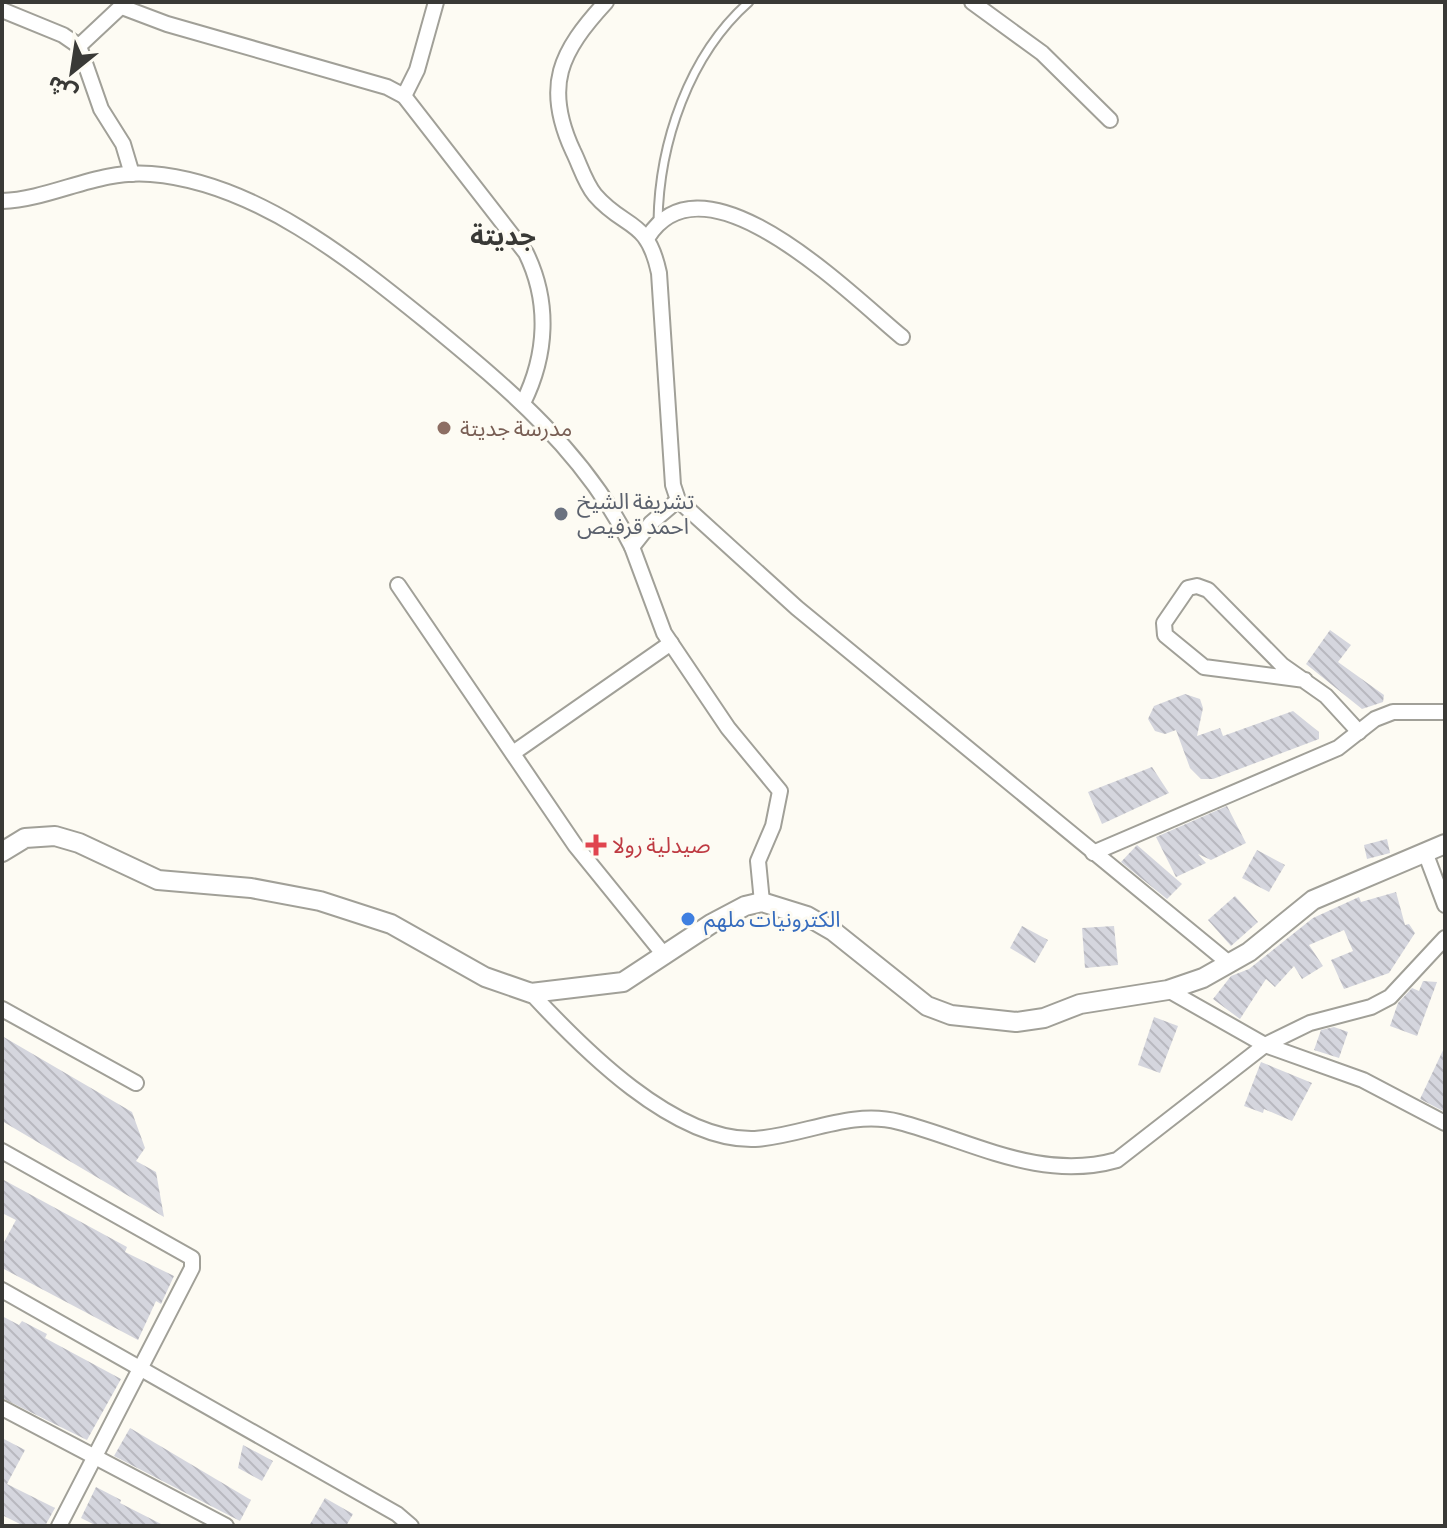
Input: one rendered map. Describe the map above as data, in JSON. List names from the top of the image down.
{
  "districts": ["جديتة"],
  "places": {
    "other": ["مدرسة جديتة", "تشريفة الشيخ احمد قرفيص", "الكترونيات ملهم"],
    "health": ["صيدلية رولا"]
  },
  "north": "bottom left"
}
